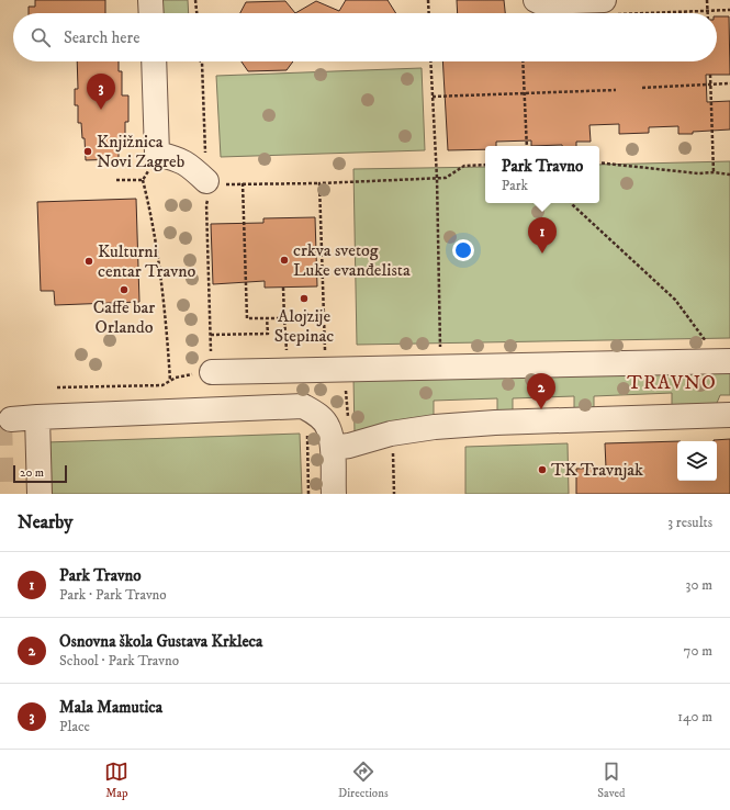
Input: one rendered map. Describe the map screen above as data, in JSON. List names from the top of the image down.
{
  "districts": ["TRAVNO"],
  "places": [
    "Knjižnica Novi Zagreb",
    "crkva svetog Luke evanđelista",
    "Kulturni centar Travno",
    "Caffe bar Orlando",
    "Alojzije Stepinac",
    "TK Travnjak"
  ],
  "scale_bar": "20 m",
  "page": {
    "search": "Search here",
    "pins": ["3", "1", "2"],
    "popup": ["Park Travno", "Park"],
    "scale": "20 m",
    "heading": ["Nearby", "3 results"],
    "list": [
      {
        "mark": "1",
        "name": "Park Travno",
        "note": "Park · Park Travno",
        "value": "30 m"
      },
      {
        "mark": "2",
        "name": "Osnovna škola Gustava Krkleca",
        "note": "School · Park Travno",
        "value": "70 m"
      },
      {
        "mark": "3",
        "name": "Mala Mamutica",
        "note": "Place",
        "value": "140 m"
      }
    ],
    "nav": ["Map", "Directions", "Saved"]
  }
}
